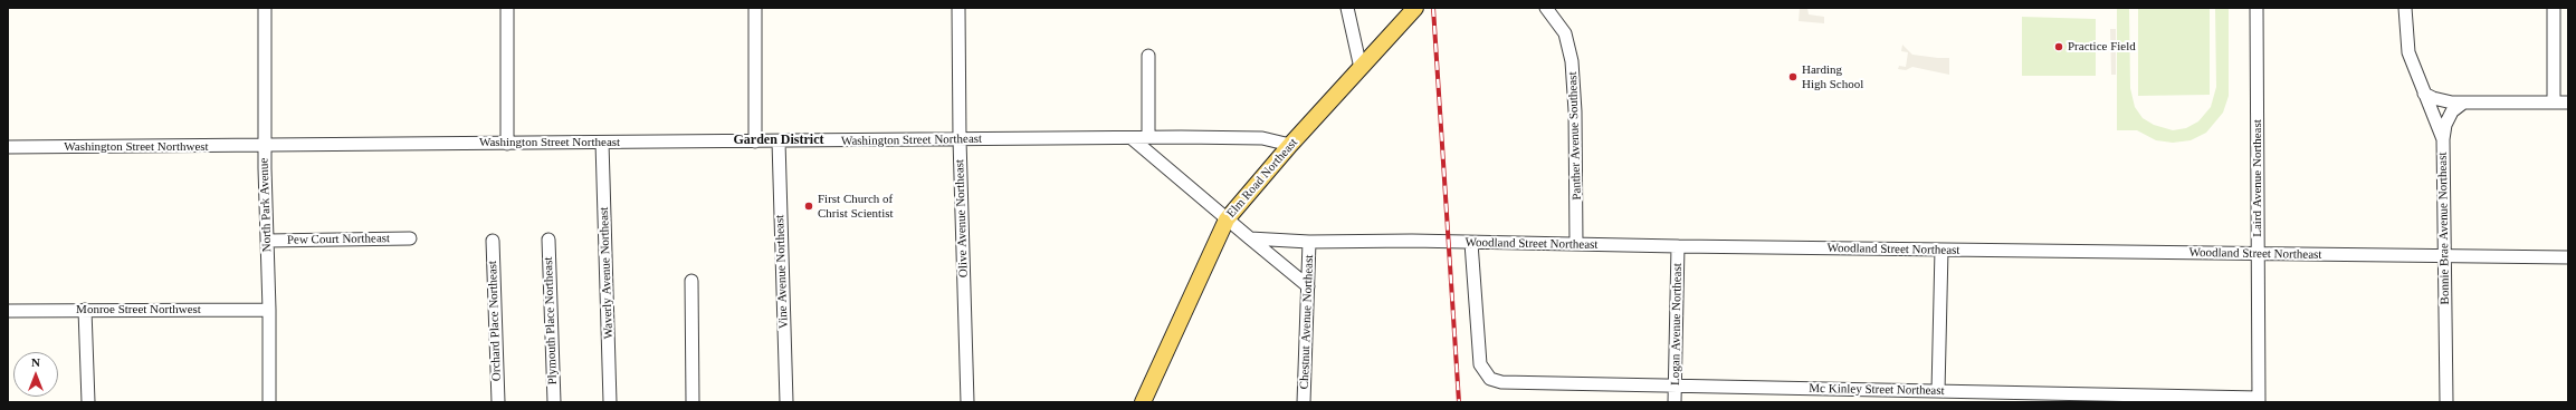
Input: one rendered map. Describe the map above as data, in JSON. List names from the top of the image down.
{
  "streets": {
    "main road": ["Elm Road Northeast"],
    "street": [
      "Panther Avenue Southeast",
      "Washington Street Northeast",
      "Washington Street Northwest",
      "Laird Avenue Northeast",
      "North Park Avenue",
      "Olive Avenue Northeast",
      "Bonnie Brae Avenue Northeast",
      "Pew Court Northeast",
      "Woodland Street Northeast",
      "Vine Avenue Northeast",
      "Waverly Avenue Northeast",
      "Monroe Street Northwest",
      "Orchard Place Northeast",
      "Plymouth Place Northeast",
      "Chestnut Avenue Northeast",
      "Logan Avenue Northeast",
      "Mc Kinley Street Northeast"
    ]
  },
  "crossings": [
    ["Panther Avenue Southeast", "Woodland Street Northeast"],
    ["Washington Street Northeast", "Washington Street Northwest"],
    ["Washington Street Northeast", "Elm Road Northeast"],
    ["Washington Street Northeast", "North Park Avenue"],
    ["Washington Street Northeast", "Olive Avenue Northeast"],
    ["Washington Street Northeast", "Vine Avenue Northeast"],
    ["Washington Street Northeast", "Waverly Avenue Northeast"],
    ["Washington Street Northwest", "North Park Avenue"],
    ["Laird Avenue Northeast", "Woodland Street Northeast"],
    ["Laird Avenue Northeast", "Mc Kinley Street Northeast"],
    ["North Park Avenue", "Pew Court Northeast"],
    ["North Park Avenue", "Monroe Street Northwest"],
    ["Bonnie Brae Avenue Northeast", "Woodland Street Northeast"],
    ["Woodland Street Northeast", "Chestnut Avenue Northeast"],
    ["Woodland Street Northeast", "Logan Avenue Northeast"],
    ["Woodland Street Northeast", "Mc Kinley Street Northeast"],
    ["Logan Avenue Northeast", "Mc Kinley Street Northeast"]
  ],
  "districts": ["Garden District"],
  "places": ["Practice Field", "Harding High School", "First Church of Christ Scientist"],
  "north": "top"
}
